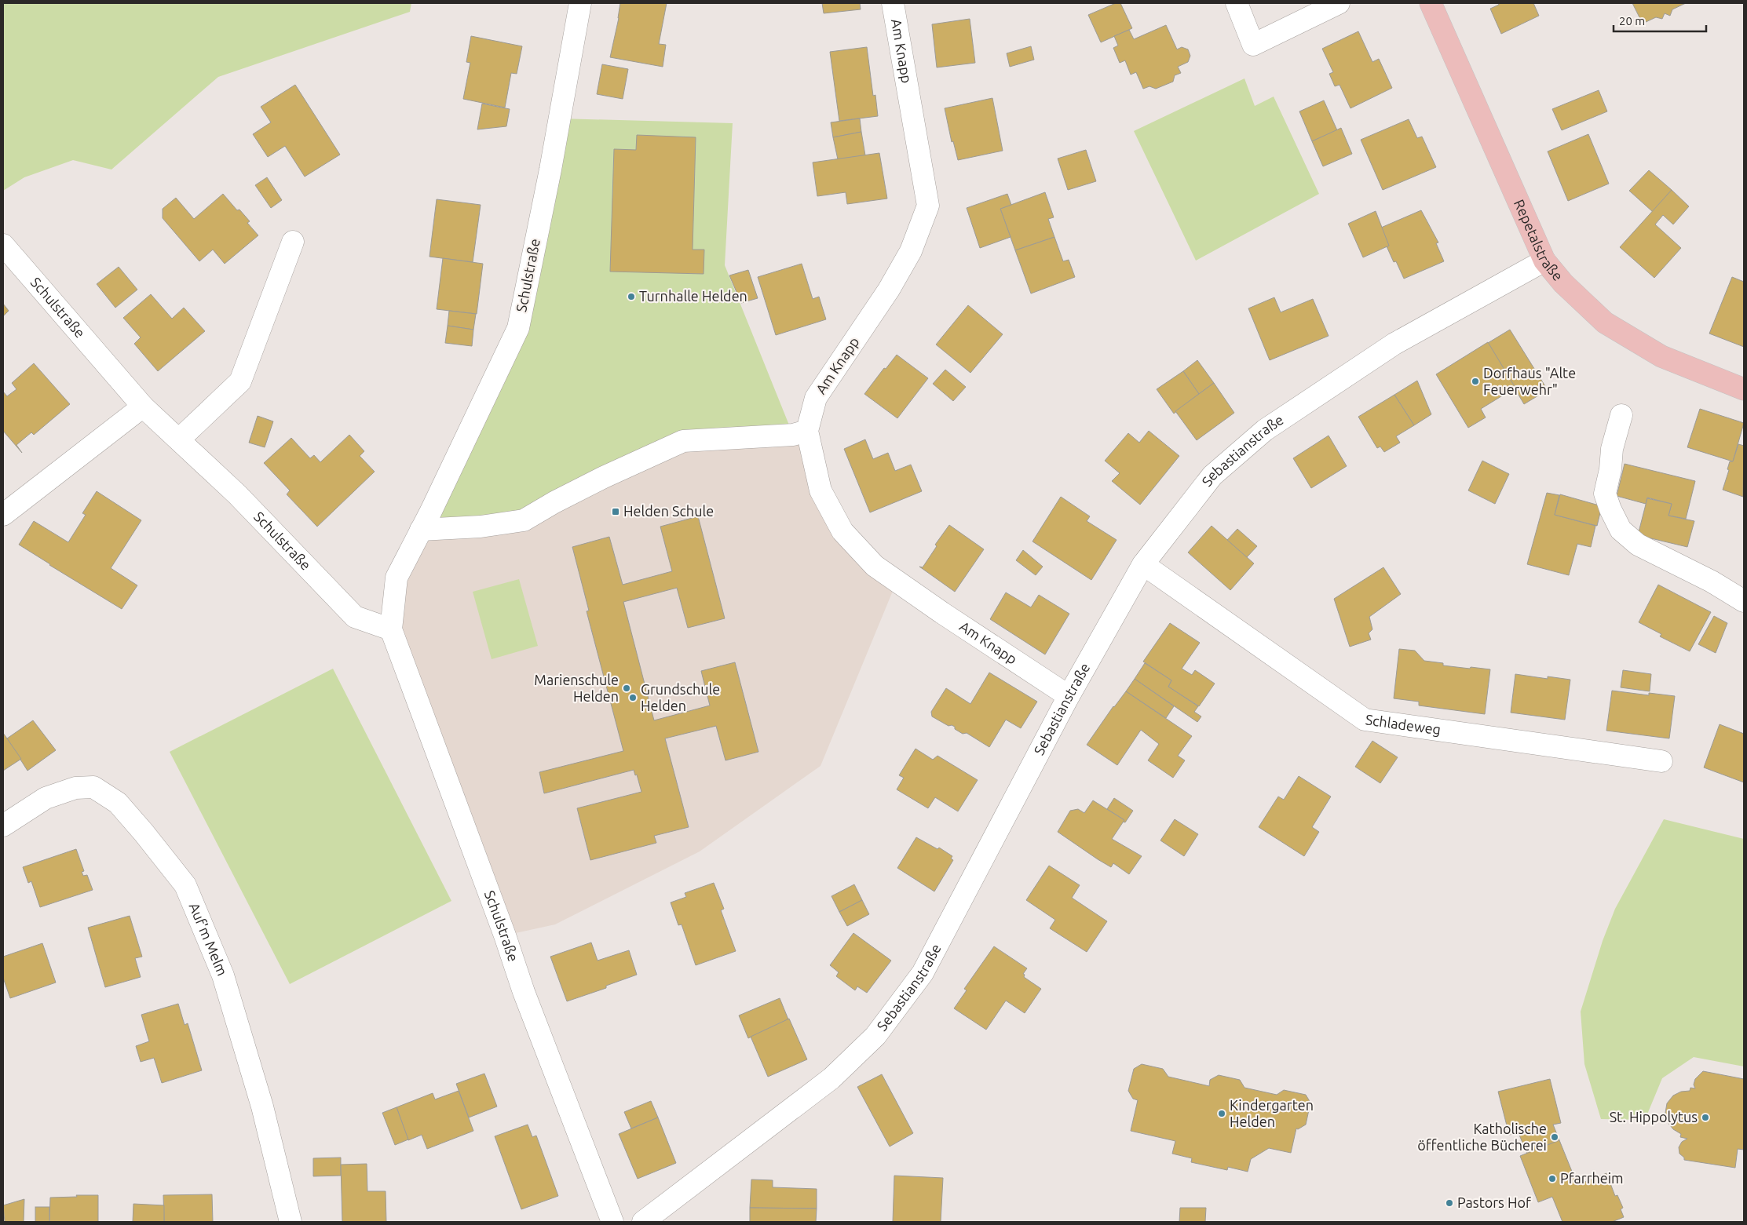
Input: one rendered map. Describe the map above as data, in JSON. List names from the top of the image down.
{
  "streets": {
    "main road": ["Repetalstraße"],
    "street": [
      "Am Knapp",
      "Schulstraße",
      "Sebastianstraße",
      "Schladeweg",
      "Auf'm Melm"
    ]
  },
  "crossings": [
    ["Am Knapp", "Sebastianstraße"],
    ["Repetalstraße", "Sebastianstraße"],
    ["Sebastianstraße", "Schladeweg"]
  ],
  "places": {
    "other": [
      "Turnhalle Helden",
      "Dorfhaus \"Alte Feuerwehr\"",
      "Marienschule Helden",
      "Grundschule Helden",
      "Kindergarten Helden",
      "St. Hippolytus",
      "Katholische öffentliche Bücherei",
      "Pfarrheim",
      "Pastors Hof"
    ],
    "transit": ["Helden Schule"]
  },
  "scale_bar": "20 m"
}
